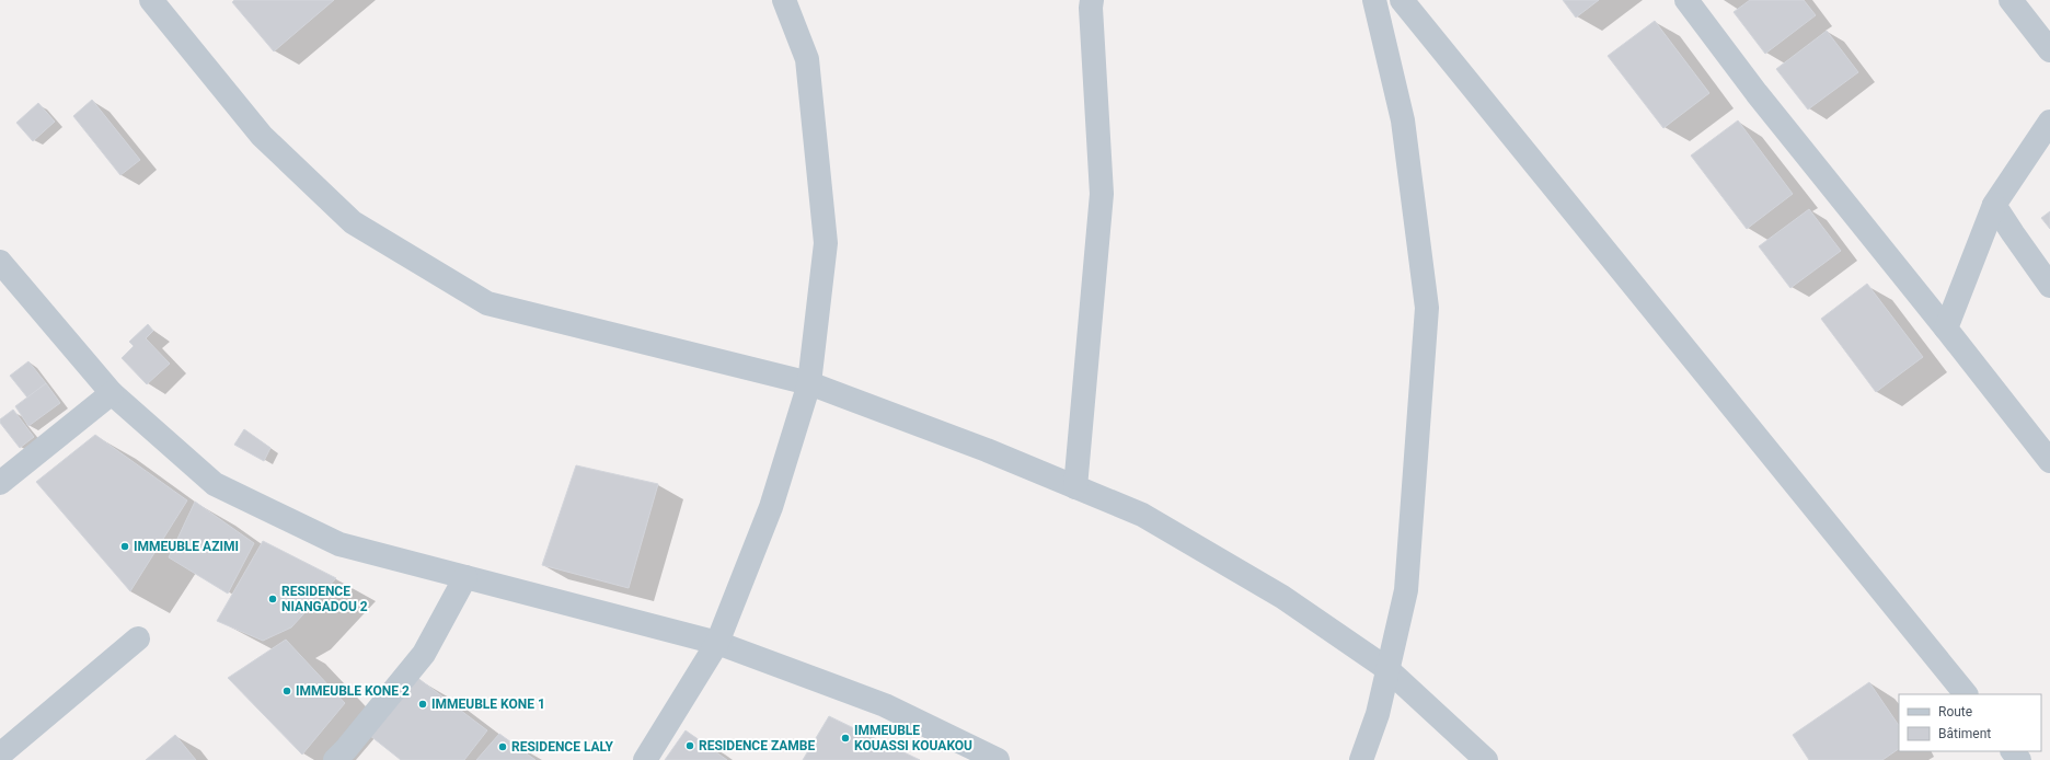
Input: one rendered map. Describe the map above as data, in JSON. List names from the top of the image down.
{
  "places": [
    "IMMEUBLE AZIMI",
    "RESIDENCE NIANGADOU 2",
    "IMMEUBLE KONE 2",
    "IMMEUBLE KONE 1",
    "IMMEUBLE KOUASSI KOUAKOU",
    "RESIDENCE ZAMBE",
    "RESIDENCE LALY"
  ],
  "legend": ["Route", "Bâtiment"]
}
